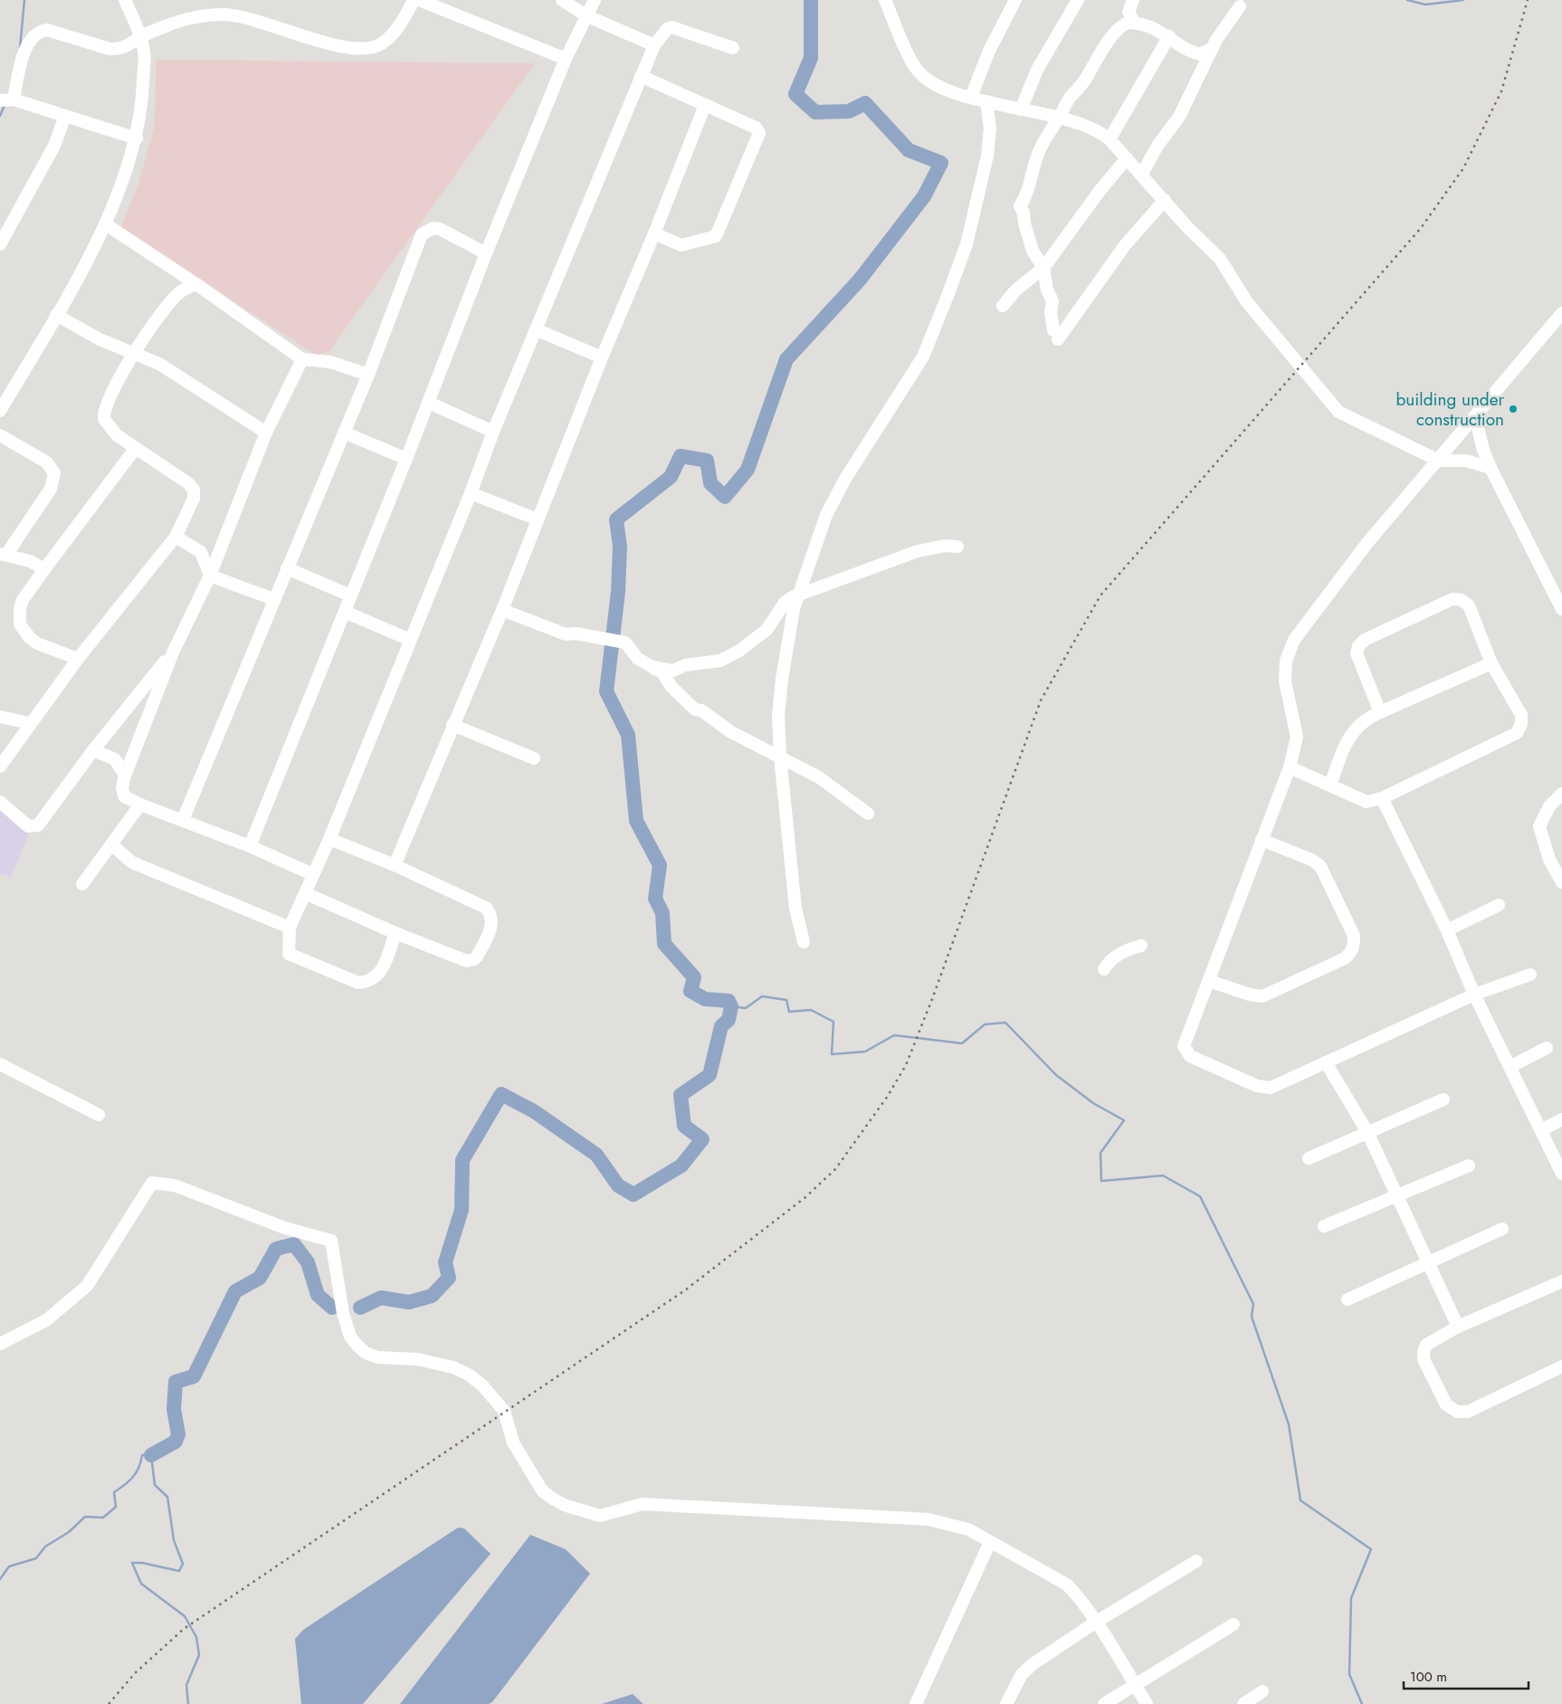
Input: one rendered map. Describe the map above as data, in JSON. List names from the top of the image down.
{
  "places": ["building under construction"],
  "scale_bar": "100 m"
}
